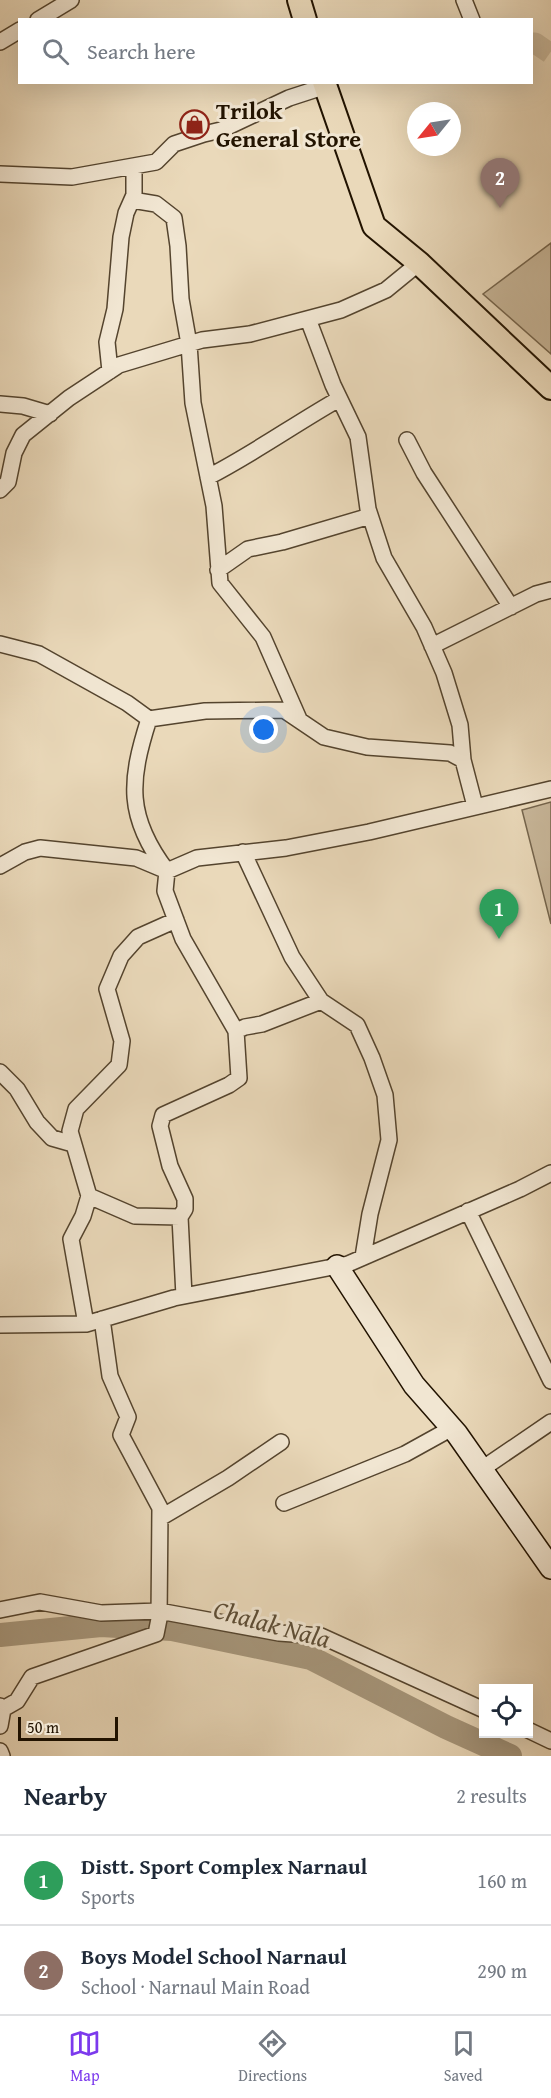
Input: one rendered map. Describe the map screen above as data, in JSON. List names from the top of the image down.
{
  "water": ["Chalak Nala"],
  "places": {
    "shop": ["Trilok General Store"]
  },
  "scale_bar": "50 m",
  "north": "bottom left",
  "page": {
    "search": "Search here",
    "pins": ["2", "1"],
    "scale": "50 m",
    "heading": ["Nearby", "2 results"],
    "list": [
      {
        "mark": "1",
        "name": "Distt. Sport Complex Narnaul",
        "note": "Sports",
        "value": "160 m"
      },
      {
        "mark": "2",
        "name": "Boys Model School Narnaul",
        "note": "School · Narnaul Main Road",
        "value": "290 m"
      }
    ],
    "nav": ["Map", "Directions", "Saved"]
  }
}
